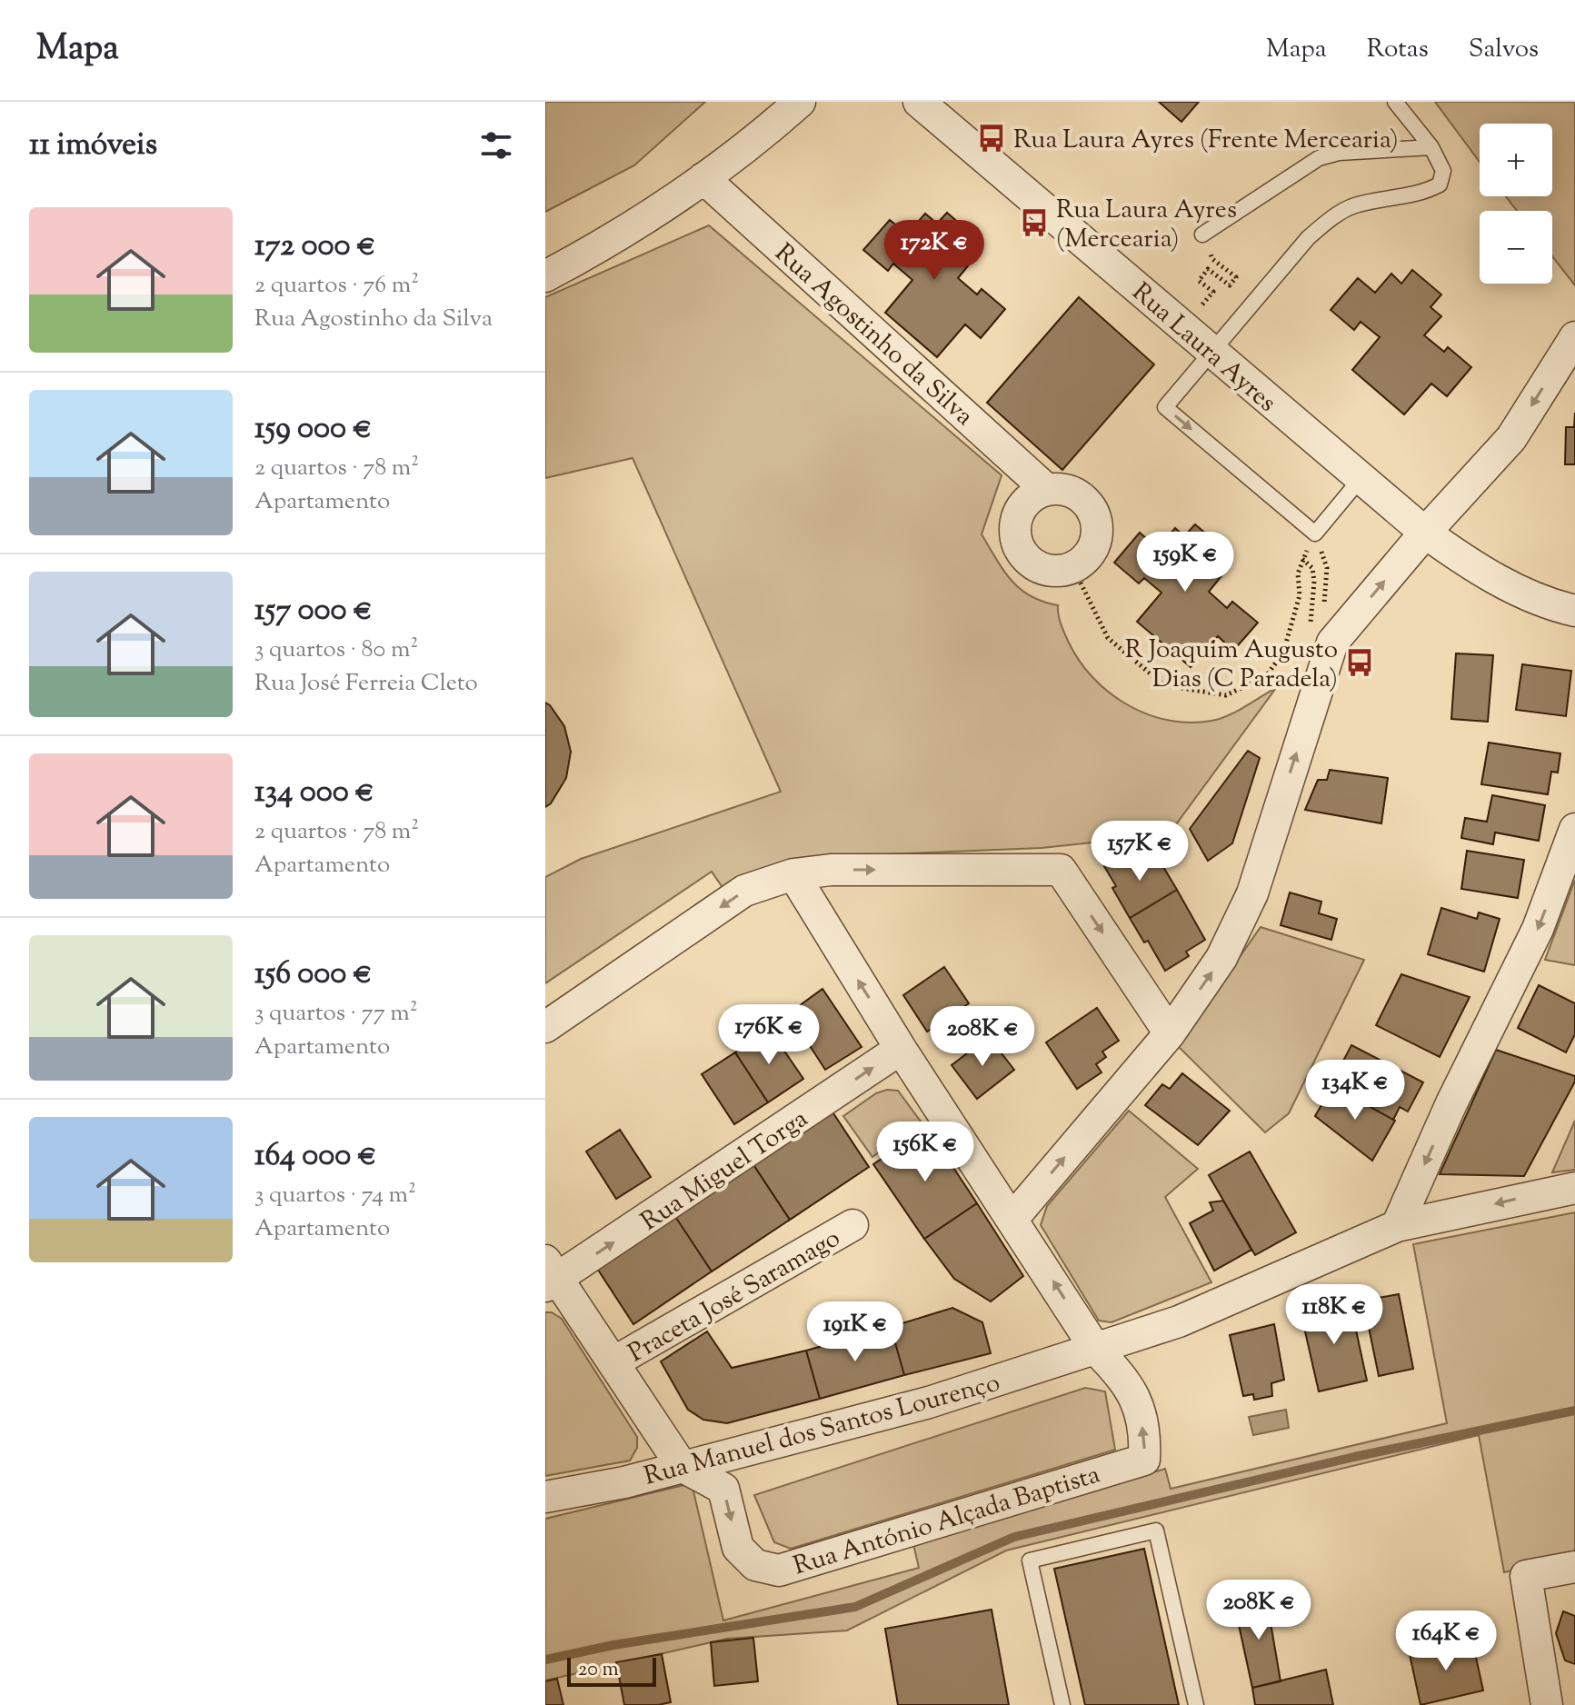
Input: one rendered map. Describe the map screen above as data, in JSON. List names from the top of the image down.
{
  "streets": {
    "street": [
      "Rua Agostinho da Silva",
      "Rua Laura Ayres",
      "Rua Miguel Torga",
      "Praceta José Saramago",
      "Rua Manuel dos Santos Lourenço",
      "Rua António Alçada Baptista"
    ]
  },
  "crossings": [
    ["Rua Manuel dos Santos Lourenço", "Rua António Alçada Baptista"]
  ],
  "places": {
    "bus stop": ["Rua Laura Ayres (Frente Mercearia)", "Rua Laura Ayres (Mercearia)", "R Joaquim Augusto Dias (C Paradela)"]
  },
  "scale_bar": "20 m",
  "page": {
    "header": "Mapa",
    "nav": ["Mapa", "Rotas", "Salvos"],
    "heading": "11 imóveis",
    "map_buttons": ["+", "−"],
    "list": [
      {
        "name": "172 000 €",
        "note": "2 quartos · 76 m² · Rua Agostinho da Silva"
      },
      {
        "name": "159 000 €",
        "note": "2 quartos · 78 m² · Apartamento"
      },
      {
        "name": "157 000 €",
        "note": "3 quartos · 80 m² · Rua José Ferreia Cleto"
      },
      {
        "name": "134 000 €",
        "note": "2 quartos · 78 m² · Apartamento"
      },
      {
        "name": "156 000 €",
        "note": "3 quartos · 77 m² · Apartamento"
      },
      {
        "name": "164 000 €",
        "note": "3 quartos · 74 m² · Apartamento"
      }
    ],
    "price": [
      "172K €",
      "159K €",
      "157K €",
      "176K €",
      "208K €",
      "134K €",
      "156K €",
      "118K €",
      "191K €",
      "208K €",
      "164K €"
    ],
    "scale": "20 m"
  }
}
